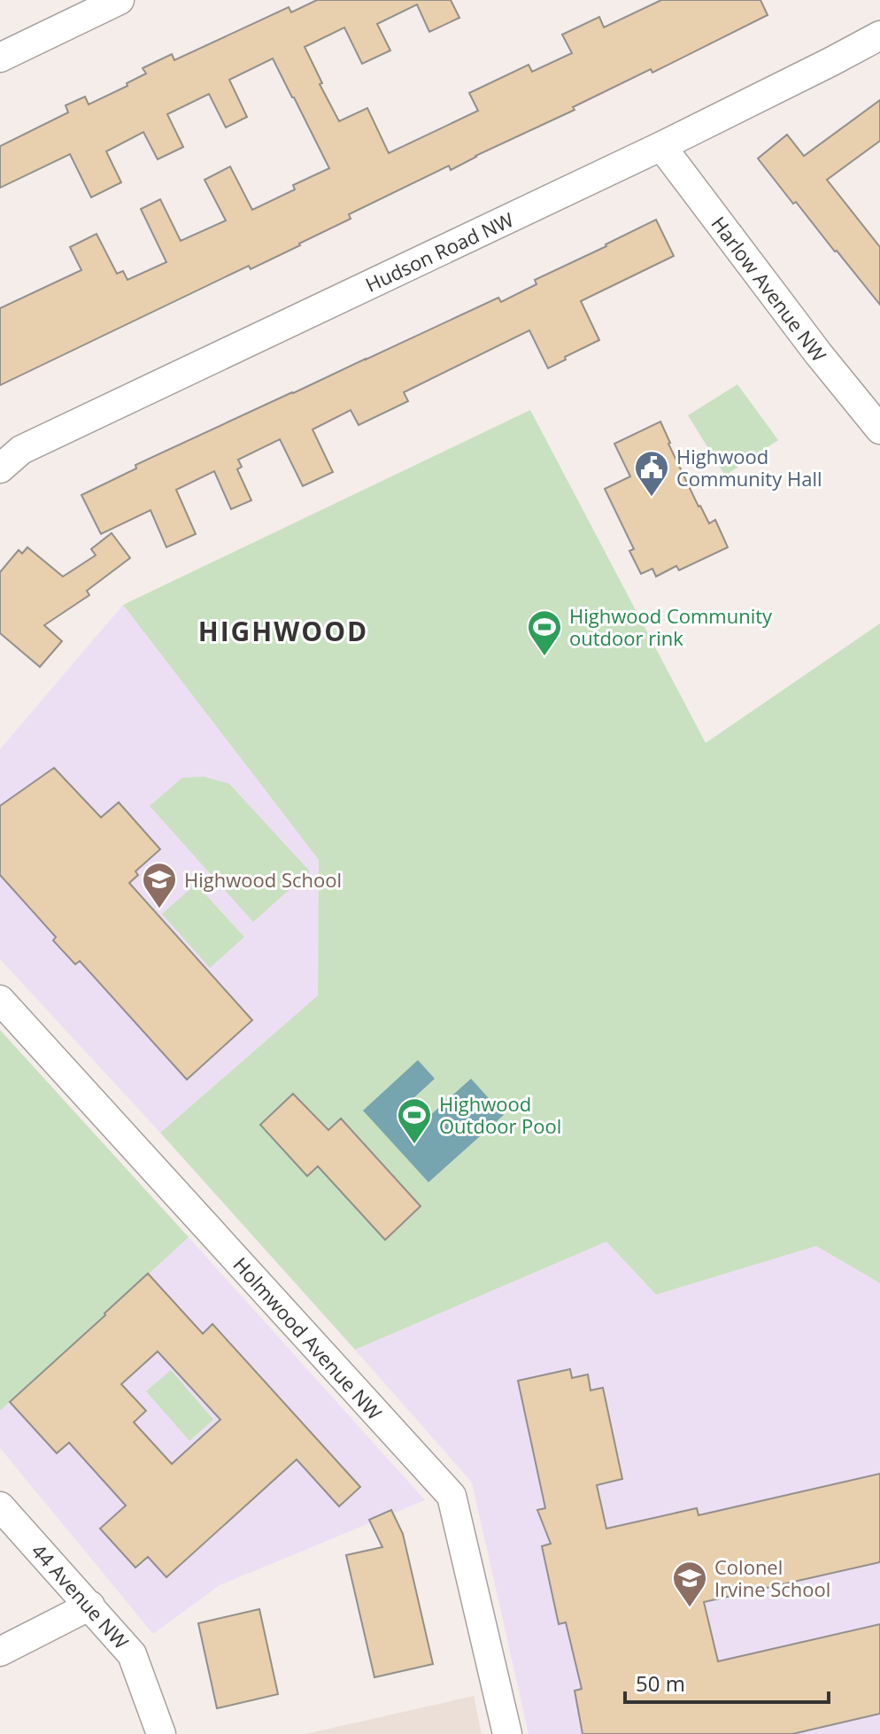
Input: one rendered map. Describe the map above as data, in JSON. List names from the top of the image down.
{
  "streets": {
    "street": [
      "Hudson Road NW",
      "Harlow Avenue NW",
      "Holmwood Avenue NW",
      "44 Avenue NW"
    ]
  },
  "crossings": [
    ["Hudson Road NW", "Harlow Avenue NW"]
  ],
  "districts": ["HIGHWOOD"],
  "places": {
    "public building": ["Highwood Community Hall"],
    "sports": ["Highwood Community outdoor rink", "Highwood Outdoor Pool"],
    "school or university": ["Highwood School", "Colonel Irvine School"]
  },
  "scale_bar": "50 m"
}
